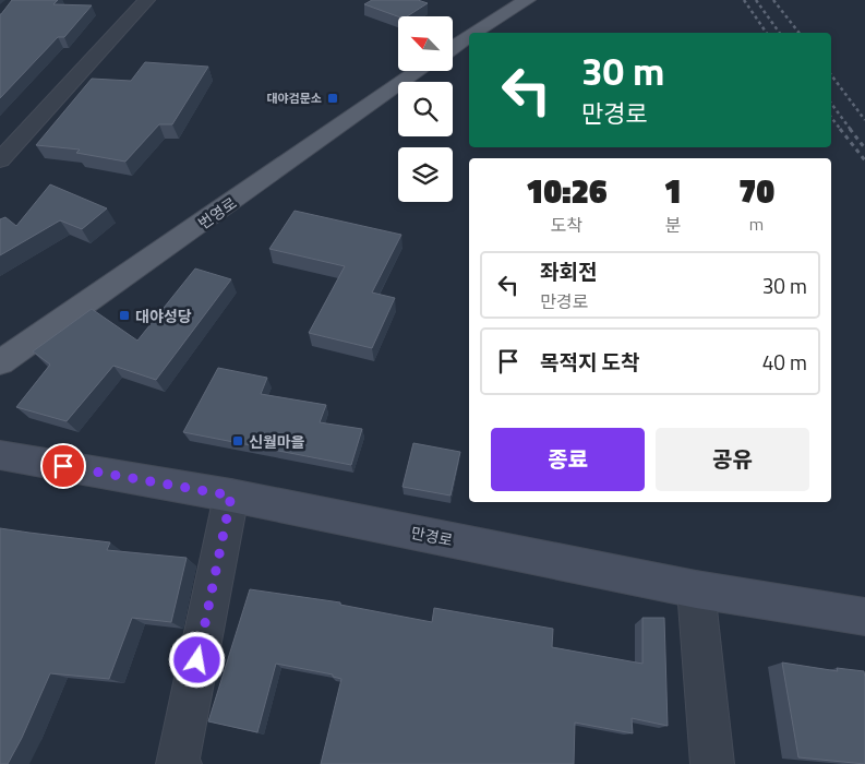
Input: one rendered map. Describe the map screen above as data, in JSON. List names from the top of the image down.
{
  "streets": {
    "main road": ["번영로", "만경로"]
  },
  "places": {
    "transit": ["대야검문소", "대야성당", "신월마을"]
  },
  "north": "top left",
  "page": {
    "turn": ["30 m", "만경로"],
    "eta": [
      "10:26",
      "도착",
      "1",
      "분",
      "70",
      "m"
    ],
    "list": [
      {
        "name": "좌회전",
        "note": "만경로",
        "value": "30 m"
      },
      {
        "name": "목적지 도착",
        "value": "40 m"
      }
    ],
    "buttons": ["종료", "공유"]
  }
}
